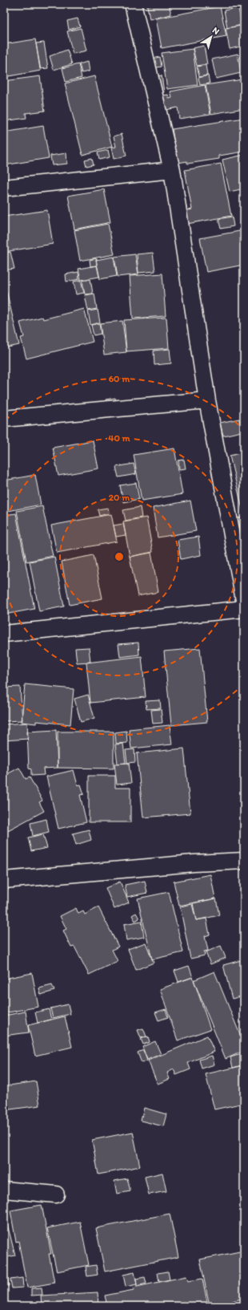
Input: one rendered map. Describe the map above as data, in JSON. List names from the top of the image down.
{
  "north": "top right",
  "rings": ["60 m", "40 m", "20 m"]
}
